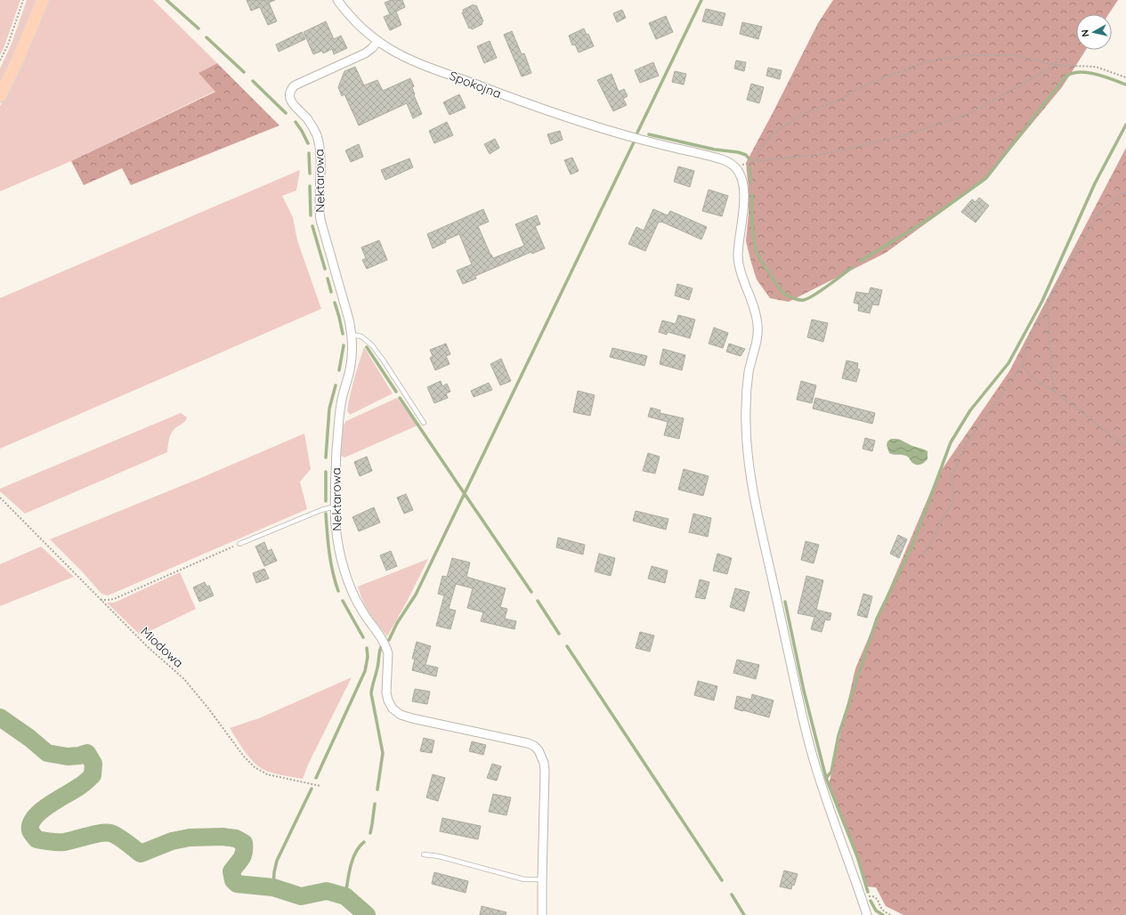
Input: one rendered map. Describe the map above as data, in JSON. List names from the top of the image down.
{
  "streets": {
    "street": ["Spokojna", "Nektarowa"],
    "path": ["Miodowa"]
  },
  "crossings": [
    ["Spokojna", "Nektarowa"]
  ],
  "north": "left"
}
